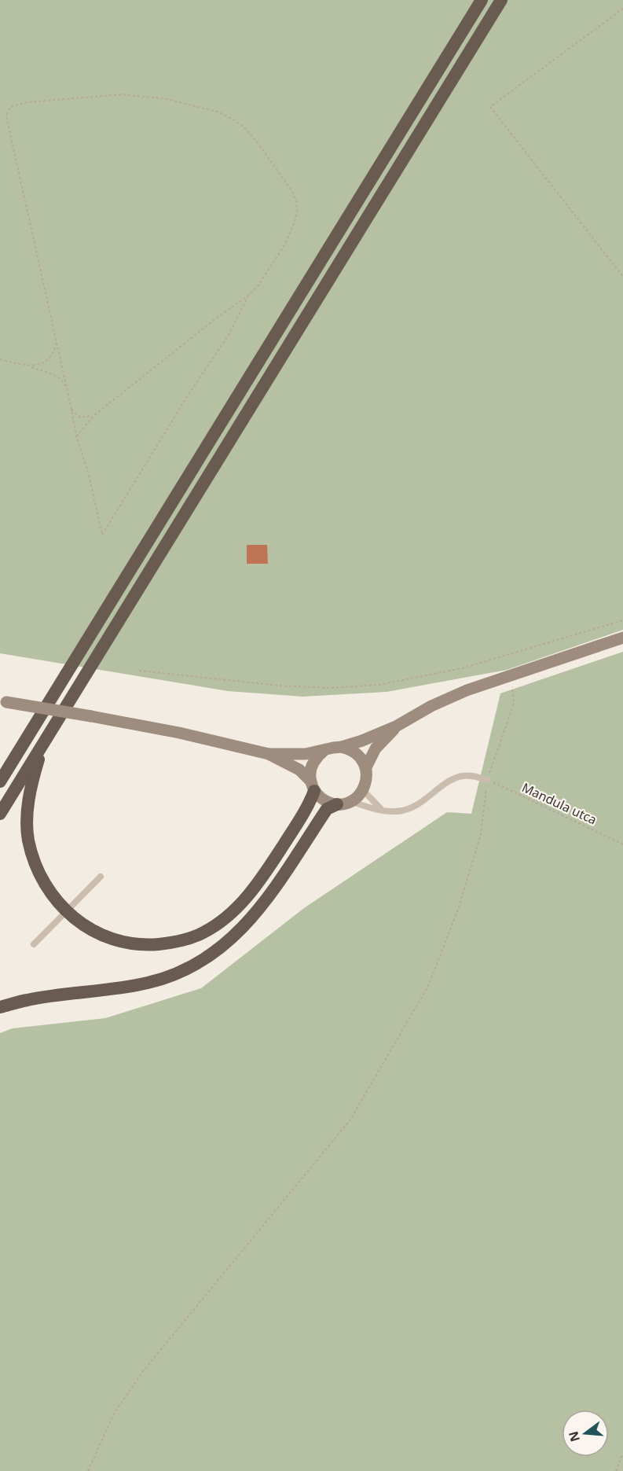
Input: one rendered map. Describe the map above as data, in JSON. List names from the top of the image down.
{
  "streets": {
    "path": ["Mandula utca"]
  },
  "north": "left"
}
